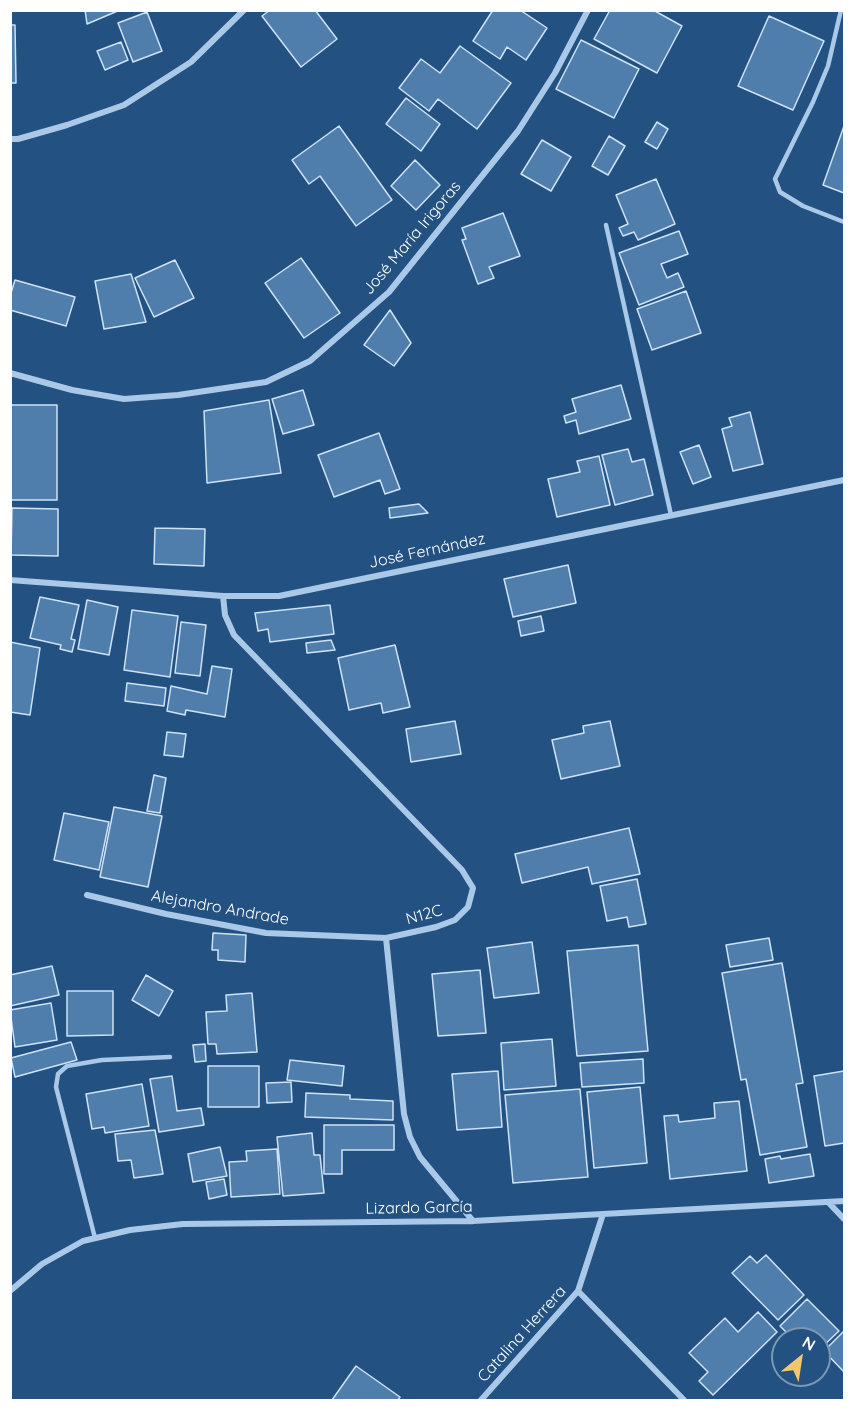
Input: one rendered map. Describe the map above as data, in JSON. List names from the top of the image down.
{
  "streets": {
    "street": [
      "José María Irigoras",
      "José Fernández",
      "Alejandro Andrade",
      "N12C",
      "Lizardo García",
      "Catalina Herrera"
    ]
  },
  "crossings": [
    ["José Fernández", "N12C"],
    ["Alejandro Andrade", "N12C"],
    ["N12C", "Lizardo García"],
    ["Lizardo García", "Catalina Herrera"]
  ],
  "north": "top right"
}
